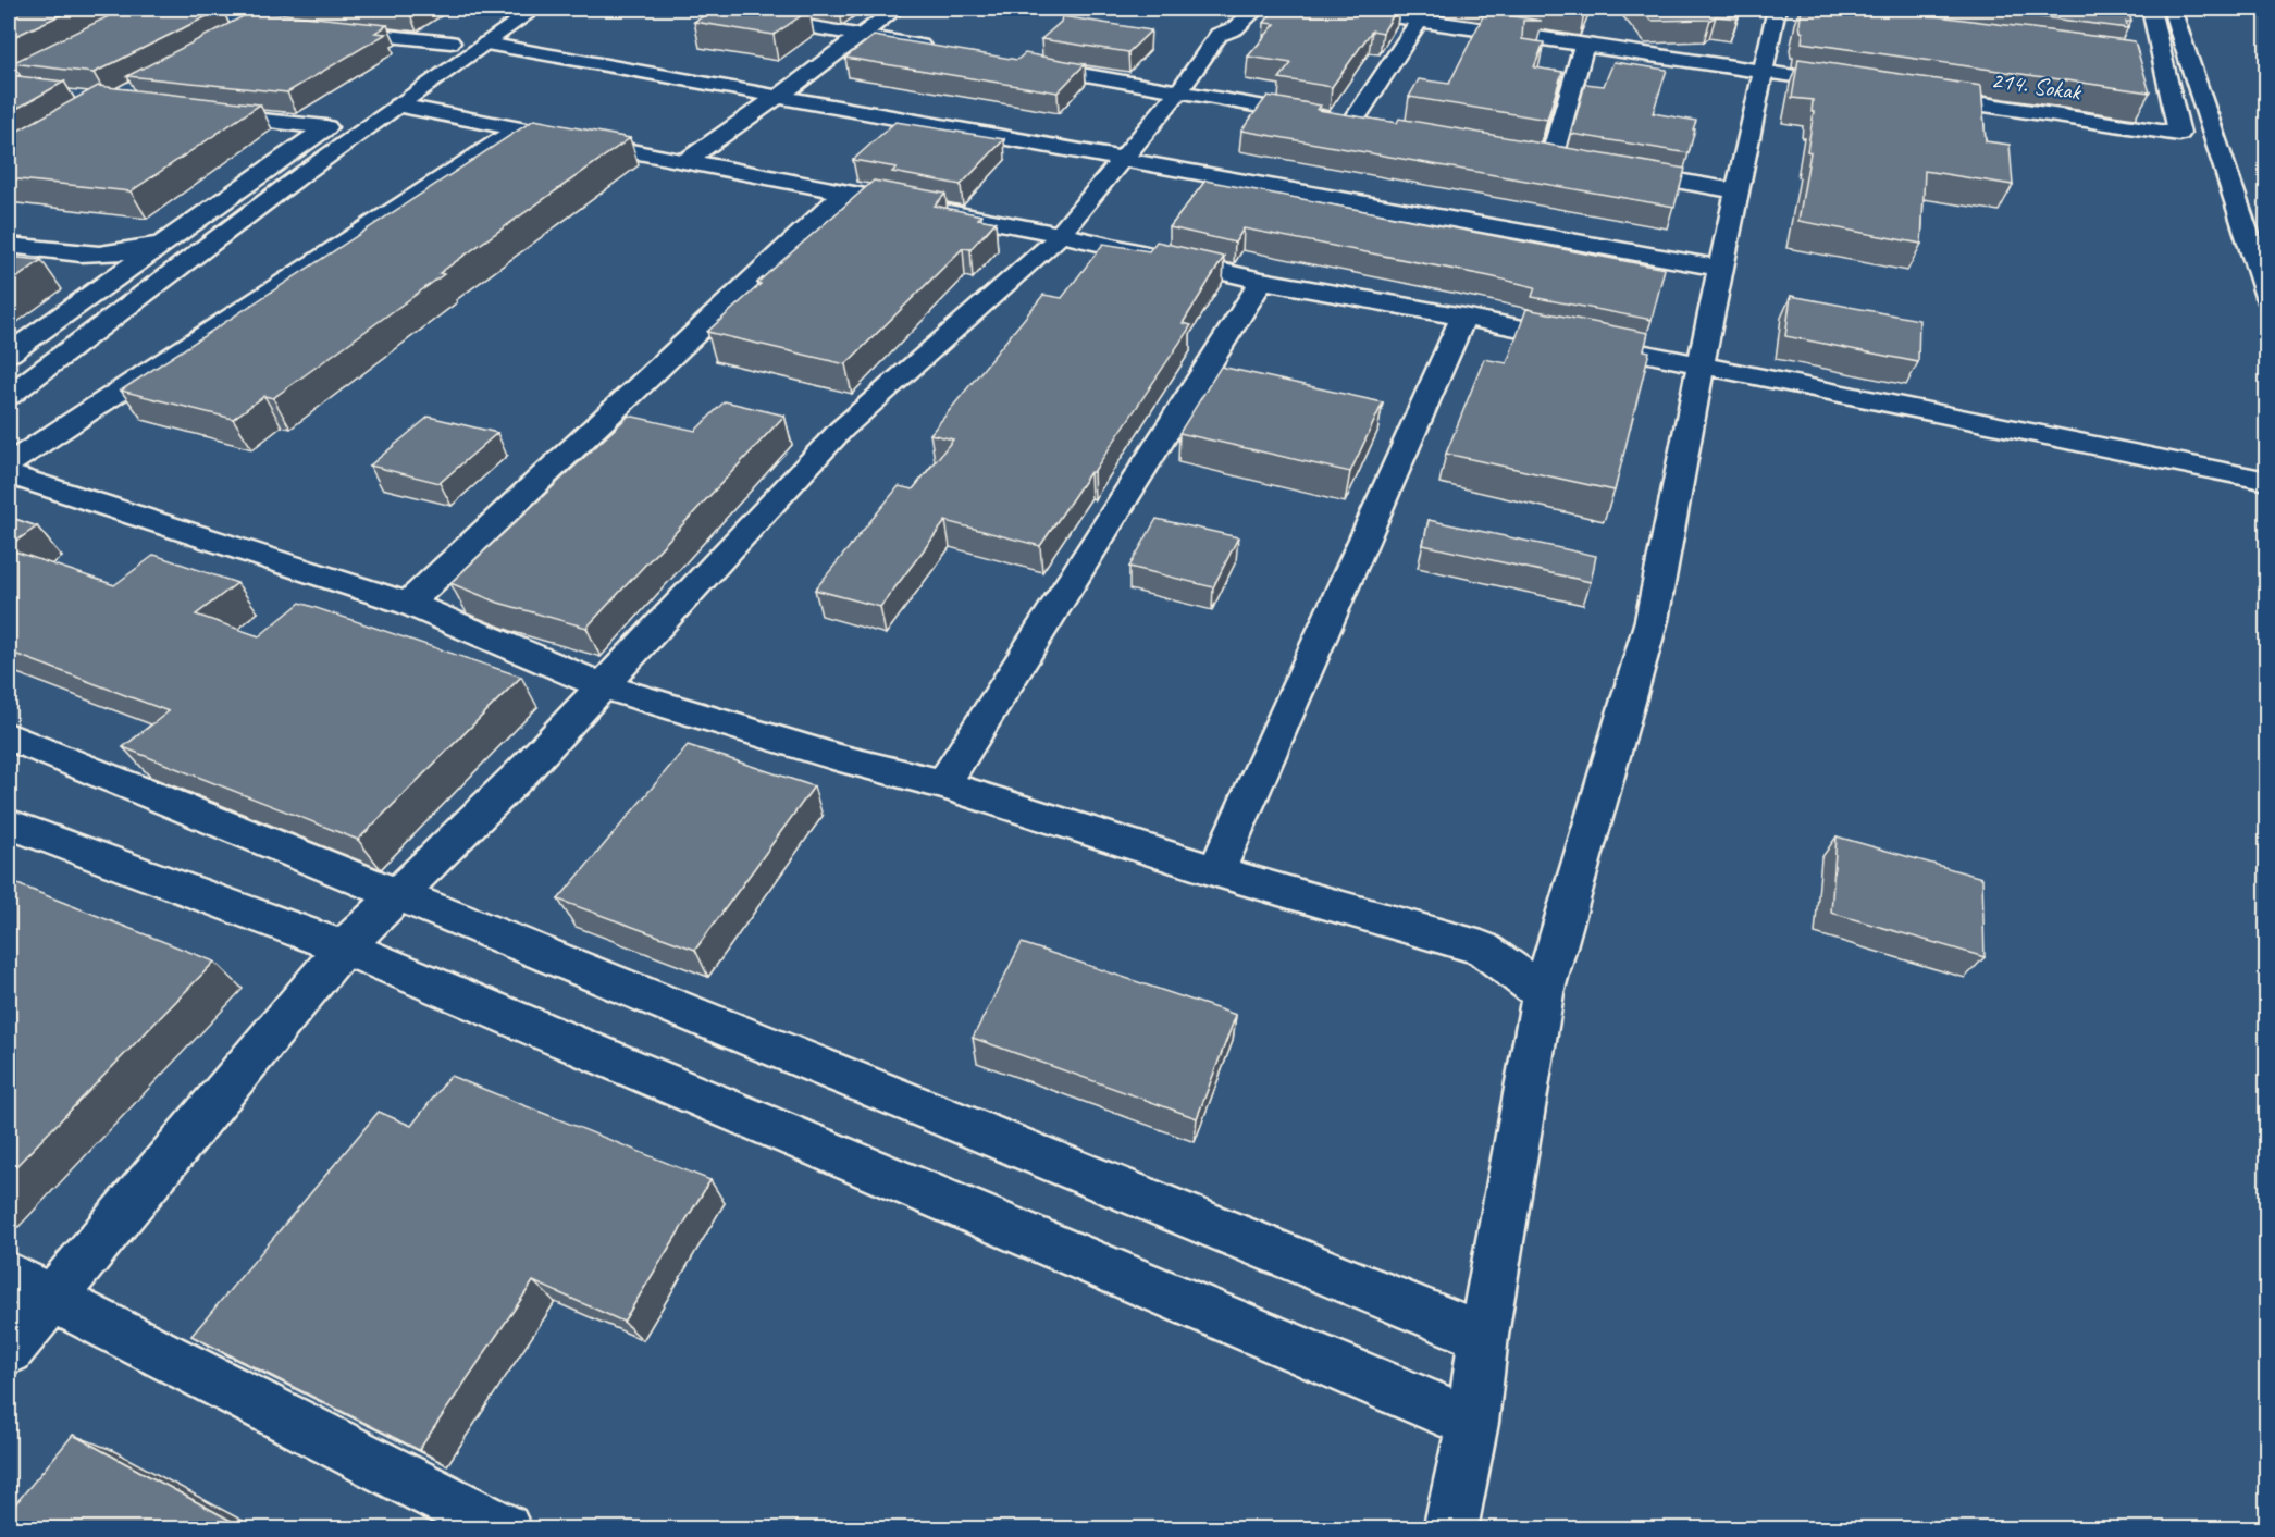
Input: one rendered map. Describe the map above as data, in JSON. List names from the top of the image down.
{
  "streets": {
    "street": ["214. Sokak"]
  }
}
